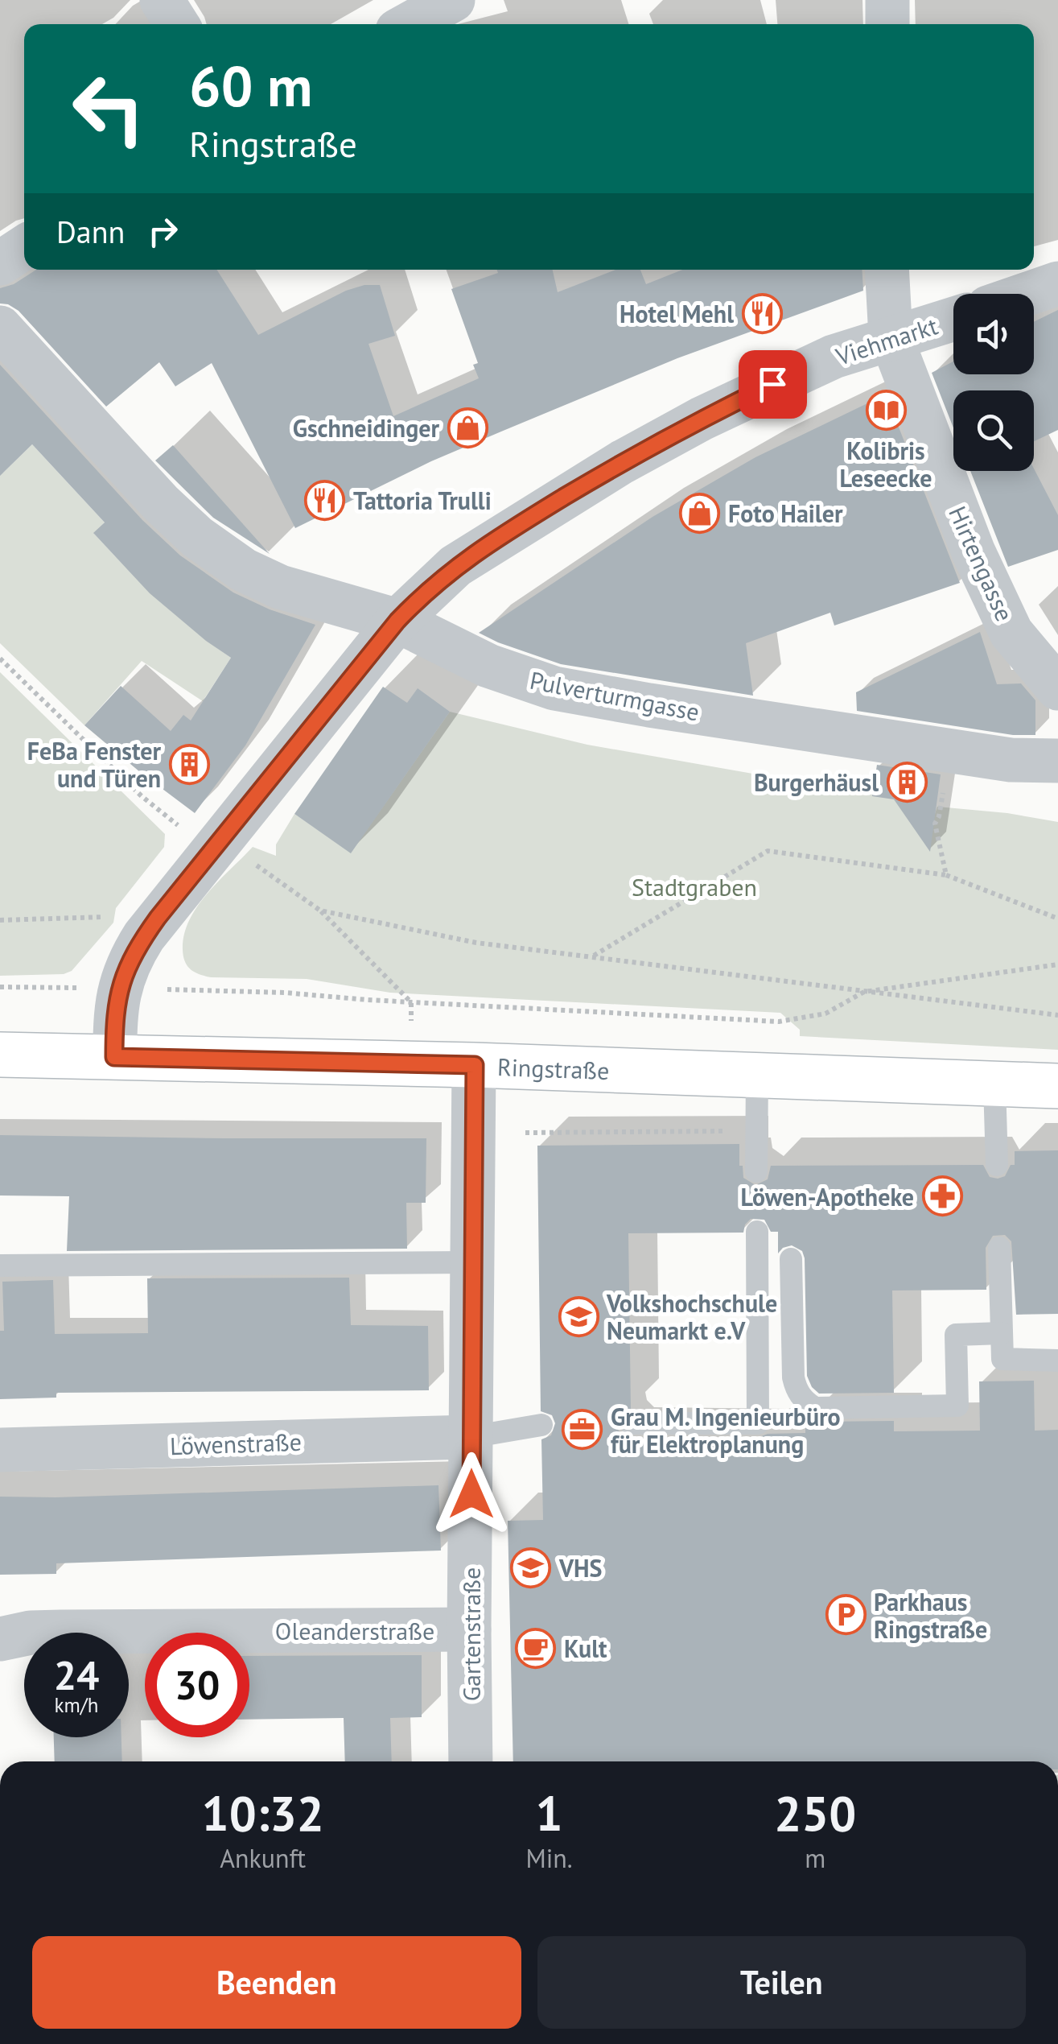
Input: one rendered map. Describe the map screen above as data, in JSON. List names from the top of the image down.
{
  "streets": {
    "main road": ["Ringstraße"],
    "street": [
      "Viehmarkt",
      "Hirtengasse",
      "Pulverturmgasse",
      "Löwenstraße",
      "Oleanderstraße",
      "Gartenstraße"
    ]
  },
  "crossings": [
    ["Viehmarkt", "Hirtengasse"],
    ["Viehmarkt", "Pulverturmgasse"],
    ["Viehmarkt", "Ringstraße"],
    ["Ringstraße", "Gartenstraße"],
    ["Löwenstraße", "Gartenstraße"],
    ["Oleanderstraße", "Gartenstraße"]
  ],
  "parks": ["Stadtgraben"],
  "places": {
    "restaurant": ["Hotel Mehl", "Tattoria Trulli"],
    "library": ["Kolibris Leseecke"],
    "shop": ["Gschneidinger", "Foto Hailer"],
    "building": ["FeBa Fenster und Türen", "Burgerhäusl"],
    "pharmacy": ["Löwen-Apotheke"],
    "school or university": ["Volkshochschule Neumarkt e.V", "VHS"],
    "office": ["Grau M. Ingenieurbüro für Elektroplanung"],
    "parking": ["Parkhaus Ringstraße"],
    "cafe": ["Kult"]
  },
  "page": {
    "turn": ["60 m", "Ringstraße"],
    "then": "Dann",
    "speed": "24 km/h",
    "limit": "30",
    "eta": [
      "10:32",
      "Ankunft",
      "1",
      "Min.",
      "250",
      "m"
    ],
    "buttons": ["Beenden", "Teilen"]
  }
}
